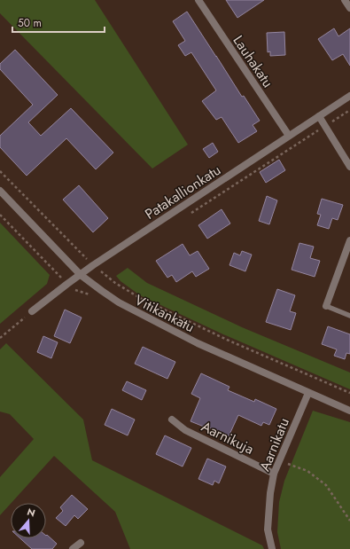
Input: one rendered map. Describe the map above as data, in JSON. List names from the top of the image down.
{
  "streets": {
    "street": [
      "Lauhakatu",
      "Patakallionkatu",
      "Vitikankatu",
      "Aarnikuja",
      "Aarnikatu"
    ]
  },
  "crossings": [
    ["Lauhakatu", "Patakallionkatu"],
    ["Patakallionkatu", "Vitikankatu"],
    ["Vitikankatu", "Aarnikatu"],
    ["Aarnikuja", "Aarnikatu"]
  ],
  "scale_bar": "50 m",
  "north": "top"
}
